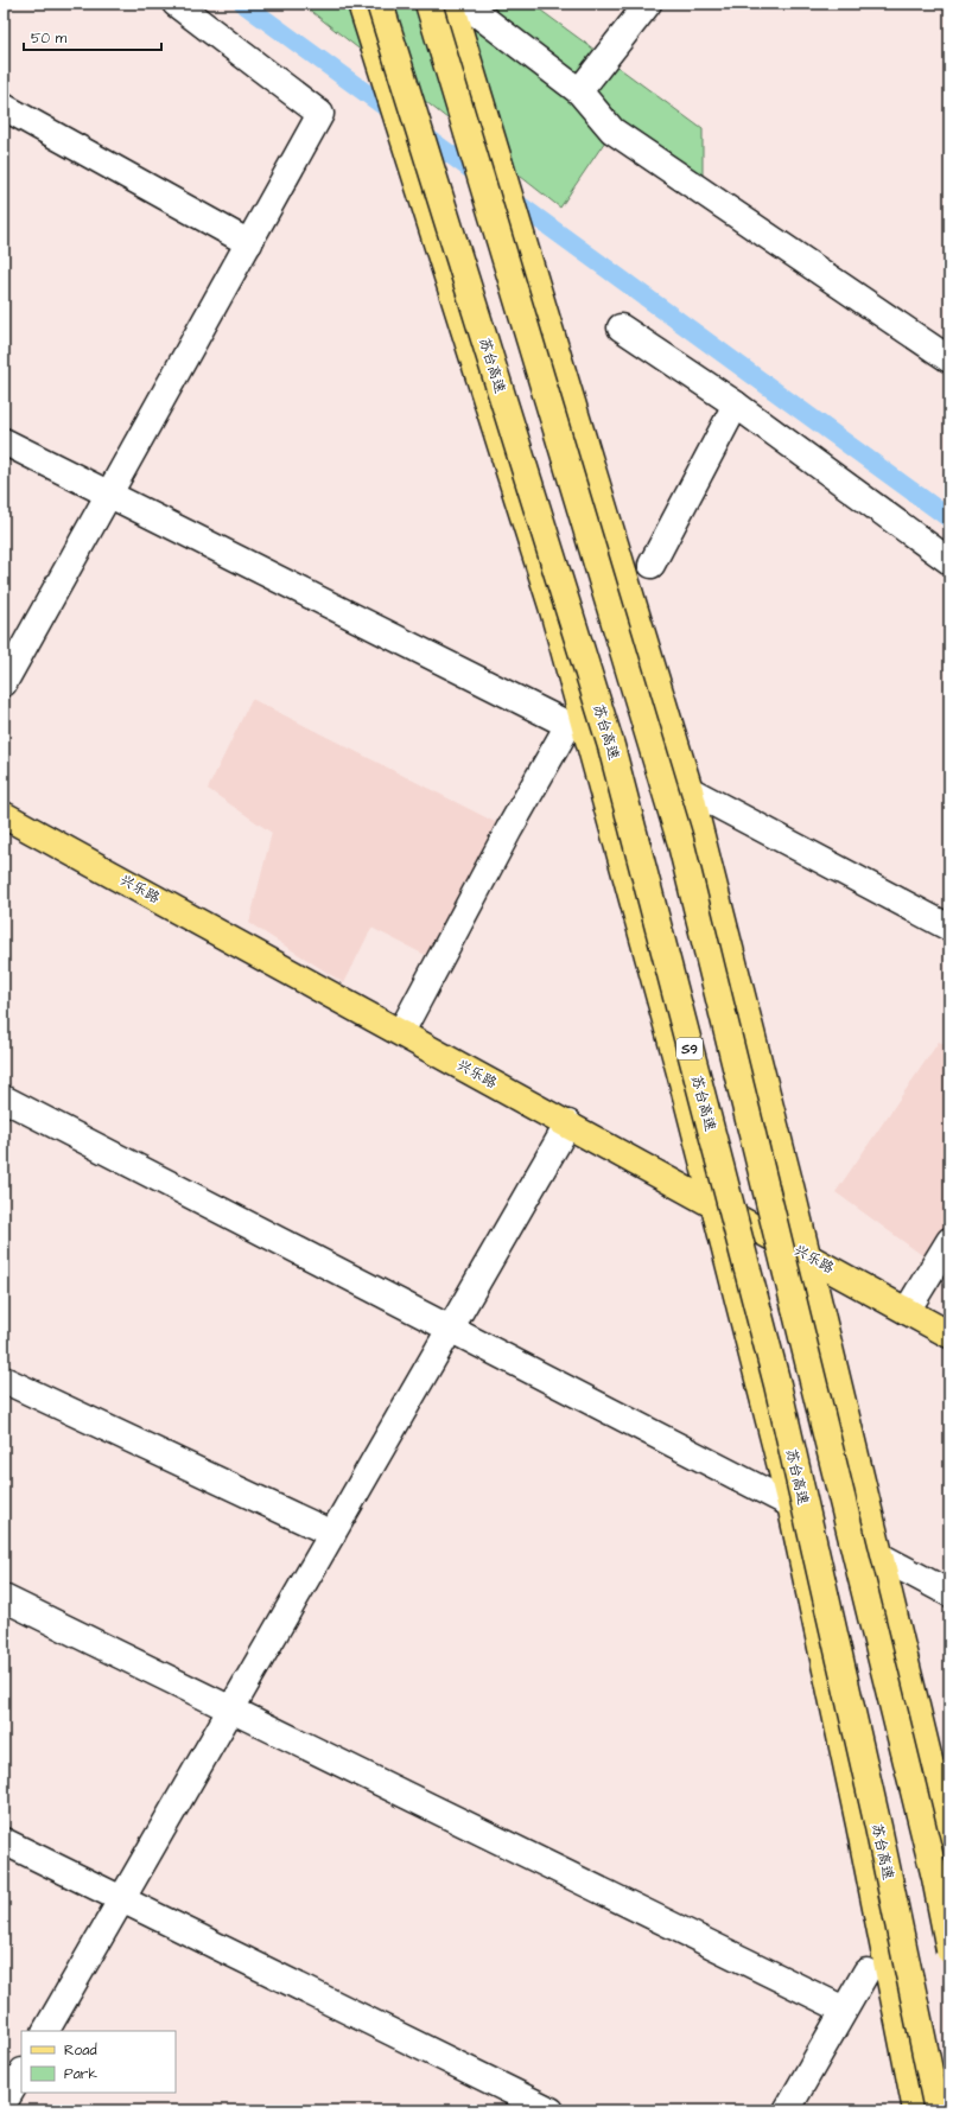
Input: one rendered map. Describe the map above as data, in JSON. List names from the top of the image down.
{
  "streets": {
    "main road": ["苏台高速", "兴乐路", "S9"]
  },
  "legend": ["Road", "Park"],
  "scale_bar": "50 m"
}
